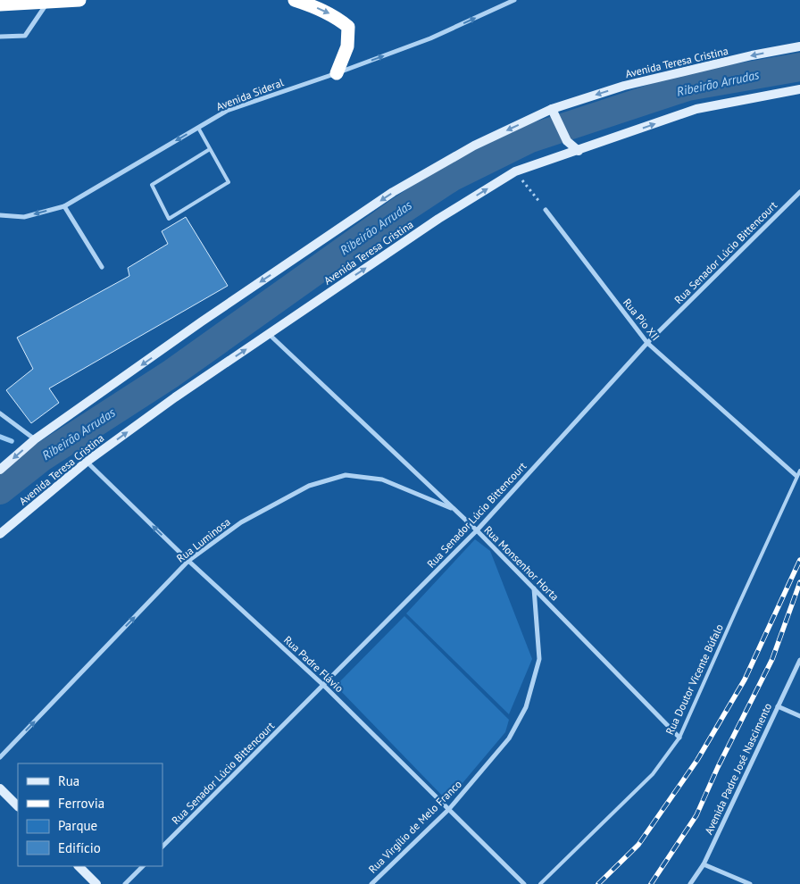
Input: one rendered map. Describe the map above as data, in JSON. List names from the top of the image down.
{
  "streets": {
    "main road": ["Avenida Teresa Cristina"],
    "street": [
      "Avenida Sideral",
      "Rua Senador Lúcio Bittencourt",
      "Rua Pio XII",
      "Rua Luminosa",
      "Rua Monsenhor Horta",
      "Rua Padre Flávio",
      "Avenida Padre José Nascimento",
      "Rua Virgílio de Melo Franco"
    ],
    "lane": ["Rua Doutor Vicente Búfalo"]
  },
  "crossings": [
    ["Avenida Teresa Cristina", "Rua Monsenhor Horta"],
    ["Avenida Teresa Cristina", "Rua Padre Flávio"],
    ["Rua Senador Lúcio Bittencourt", "Rua Pio XII"],
    ["Rua Senador Lúcio Bittencourt", "Rua Monsenhor Horta"],
    ["Rua Senador Lúcio Bittencourt", "Rua Padre Flávio"],
    ["Rua Pio XII", "Rua Doutor Vicente Búfalo"],
    ["Rua Luminosa", "Rua Monsenhor Horta"],
    ["Rua Luminosa", "Rua Padre Flávio"],
    ["Rua Monsenhor Horta", "Rua Doutor Vicente Búfalo"],
    ["Rua Monsenhor Horta", "Rua Virgílio de Melo Franco"],
    ["Rua Padre Flávio", "Rua Virgílio de Melo Franco"]
  ],
  "one_way": ["Rua Luminosa"],
  "water": ["Ribeirão Arrudas"],
  "legend": [
    "Rua",
    "Ferrovia",
    "Parque",
    "Edifício"
  ]
}
